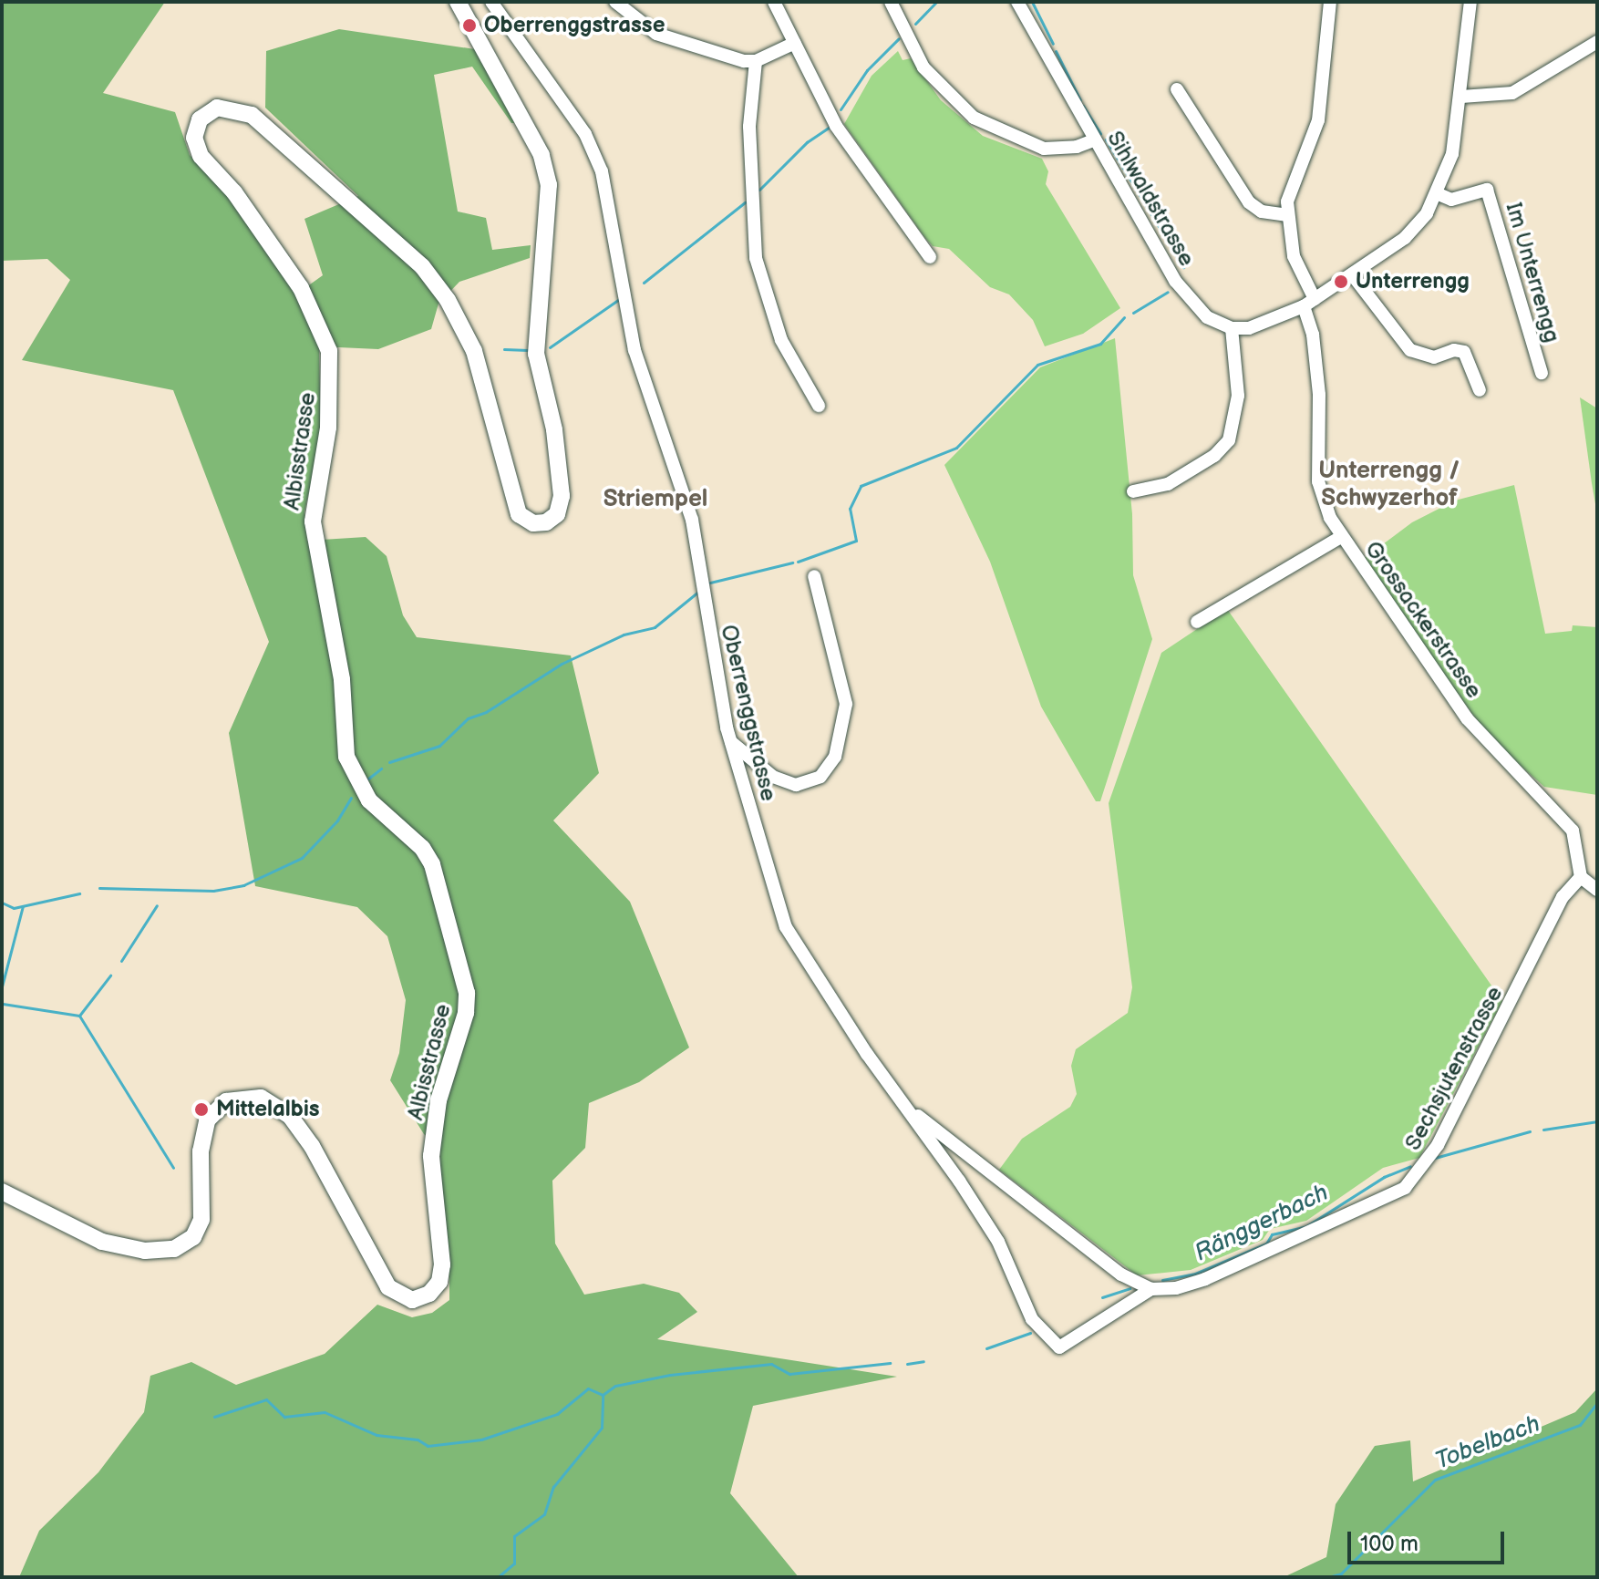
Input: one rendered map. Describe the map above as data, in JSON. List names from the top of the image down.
{
  "streets": {
    "main road": ["Albisstrasse"],
    "street": [
      "Sihlwaldstrasse",
      "Im Unterrengg",
      "Grossackerstrasse",
      "Oberrenggstrasse",
      "Sechsjutenstrasse"
    ]
  },
  "crossings": [
    ["Grossackerstrasse", "Sechsjutenstrasse"],
    ["Oberrenggstrasse", "Sechsjutenstrasse"]
  ],
  "districts": ["Unterrengg / Schwyzerhof", "Striempel"],
  "water": ["Ränggerbach", "Tobelbach"],
  "places": ["Oberrenggstrasse", "Unterrengg", "Mittelalbis"],
  "scale_bar": "100 m"
}
